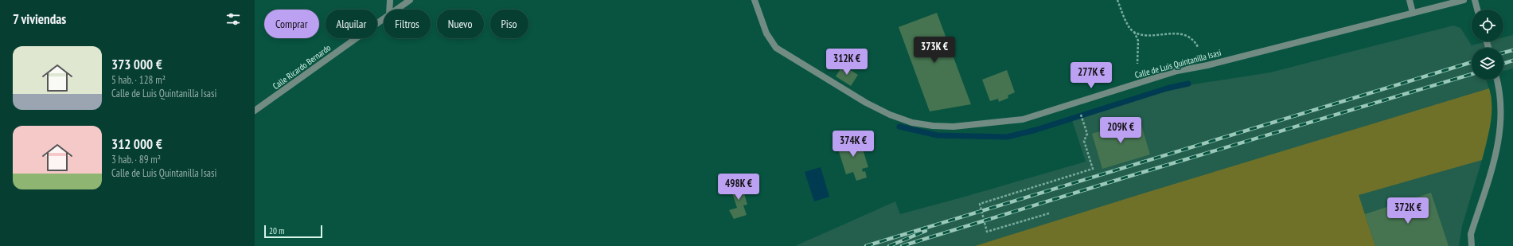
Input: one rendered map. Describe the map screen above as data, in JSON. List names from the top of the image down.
{
  "streets": {
    "street": ["Calle de Luis Quintanilla Isasi", "Calle Ricardo Bernardo"]
  },
  "scale_bar": "20 m",
  "page": {
    "heading": "7 viviendas",
    "chip": [
      "Comprar",
      "Alquilar",
      "Filtros",
      "Nuevo",
      "Piso"
    ],
    "price": [
      "373K €",
      "312K €",
      "277K €",
      "209K €",
      "374K €",
      "498K €",
      "372K €"
    ],
    "list": [
      {
        "name": "373 000 €",
        "note": "5 hab. · 128 m² · Calle de Luis Quintanilla Isasi"
      },
      {
        "name": "312 000 €",
        "note": "3 hab. · 89 m² · Calle de Luis Quintanilla Isasi"
      }
    ],
    "scale": "20 m"
  }
}
